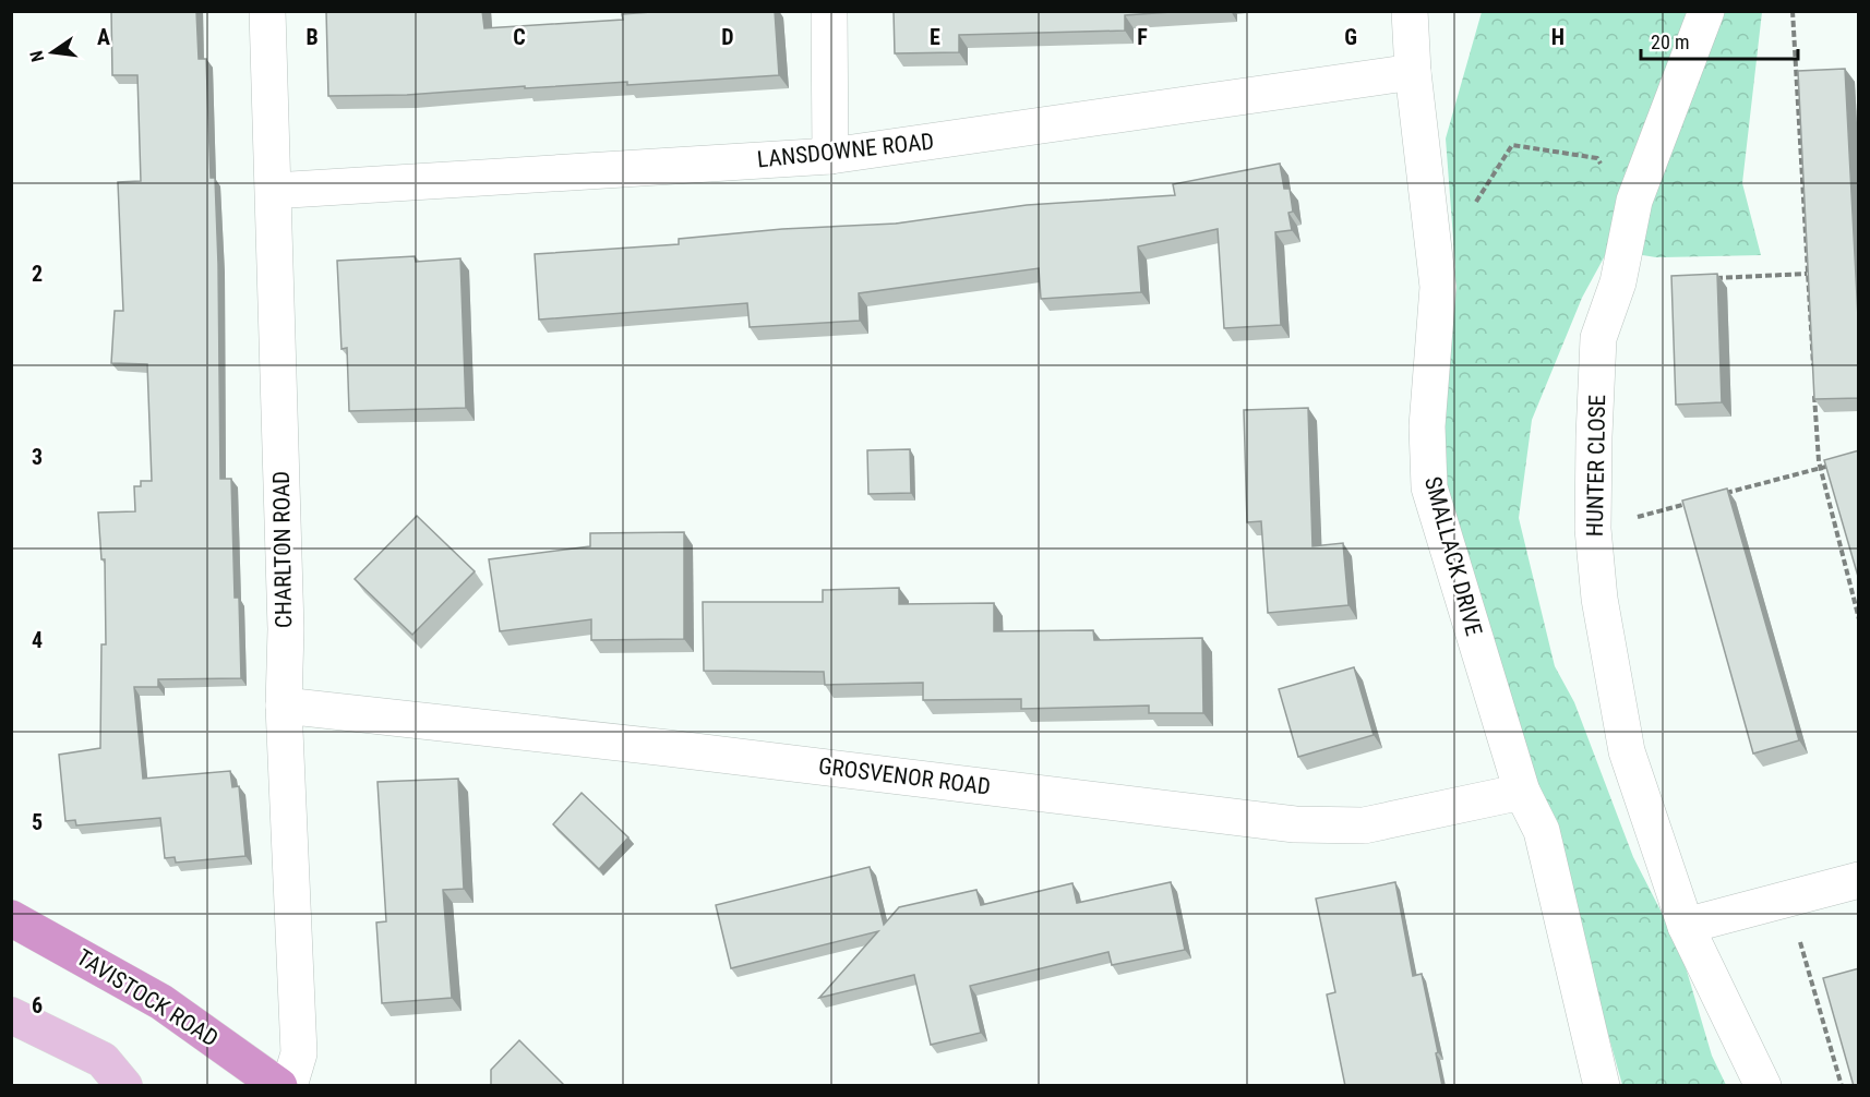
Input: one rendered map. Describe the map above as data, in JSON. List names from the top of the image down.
{
  "streets": {
    "highway": ["TAVISTOCK ROAD"],
    "street": [
      "LANSDOWNE ROAD",
      "HUNTER CLOSE",
      "CHARLTON ROAD",
      "SMALLACK DRIVE",
      "GROSVENOR ROAD"
    ]
  },
  "crossings": [
    ["LANSDOWNE ROAD", "CHARLTON ROAD"],
    ["LANSDOWNE ROAD", "SMALLACK DRIVE"],
    ["CHARLTON ROAD", "GROSVENOR ROAD"],
    ["SMALLACK DRIVE", "GROSVENOR ROAD"]
  ],
  "scale_bar": "20 m",
  "north": "left",
  "grid": {
    "columns": [
      "A",
      "B",
      "C",
      "D",
      "E",
      "F",
      "G",
      "H"
    ],
    "rows": [
      "2",
      "3",
      "4",
      "5",
      "6"
    ]
  }
}
